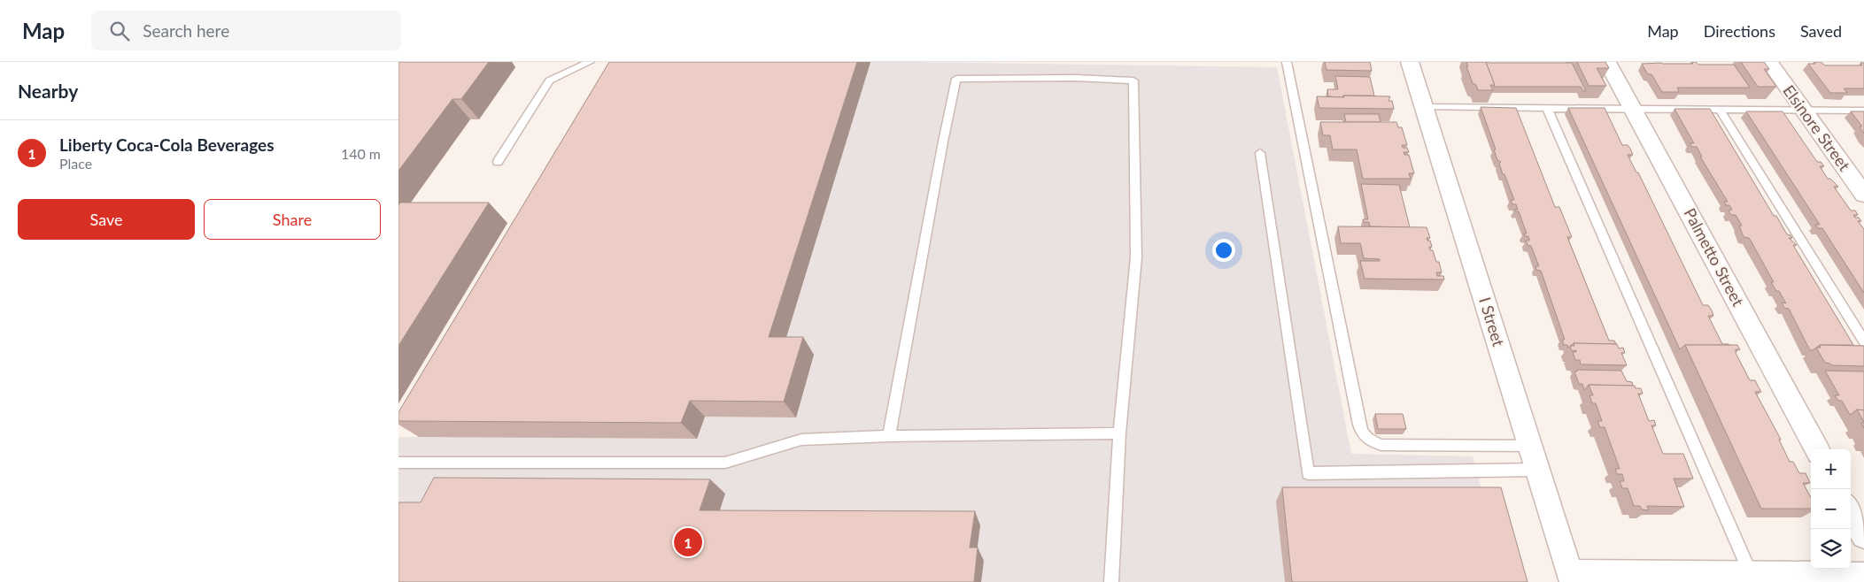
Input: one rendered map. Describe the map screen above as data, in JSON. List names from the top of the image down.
{
  "streets": {
    "street": ["Elsinore Street", "Palmetto Street", "I Street"]
  },
  "page": {
    "header": "Map",
    "search": "Search here",
    "nav": ["Map", "Directions", "Saved"],
    "heading": "Nearby",
    "list": [
      {
        "mark": "1",
        "name": "Liberty Coca-Cola Beverages",
        "note": "Place",
        "value": "140 m"
      }
    ],
    "buttons": ["Save", "Share"],
    "map_buttons": ["+", "−"],
    "pins": "1"
  }
}
